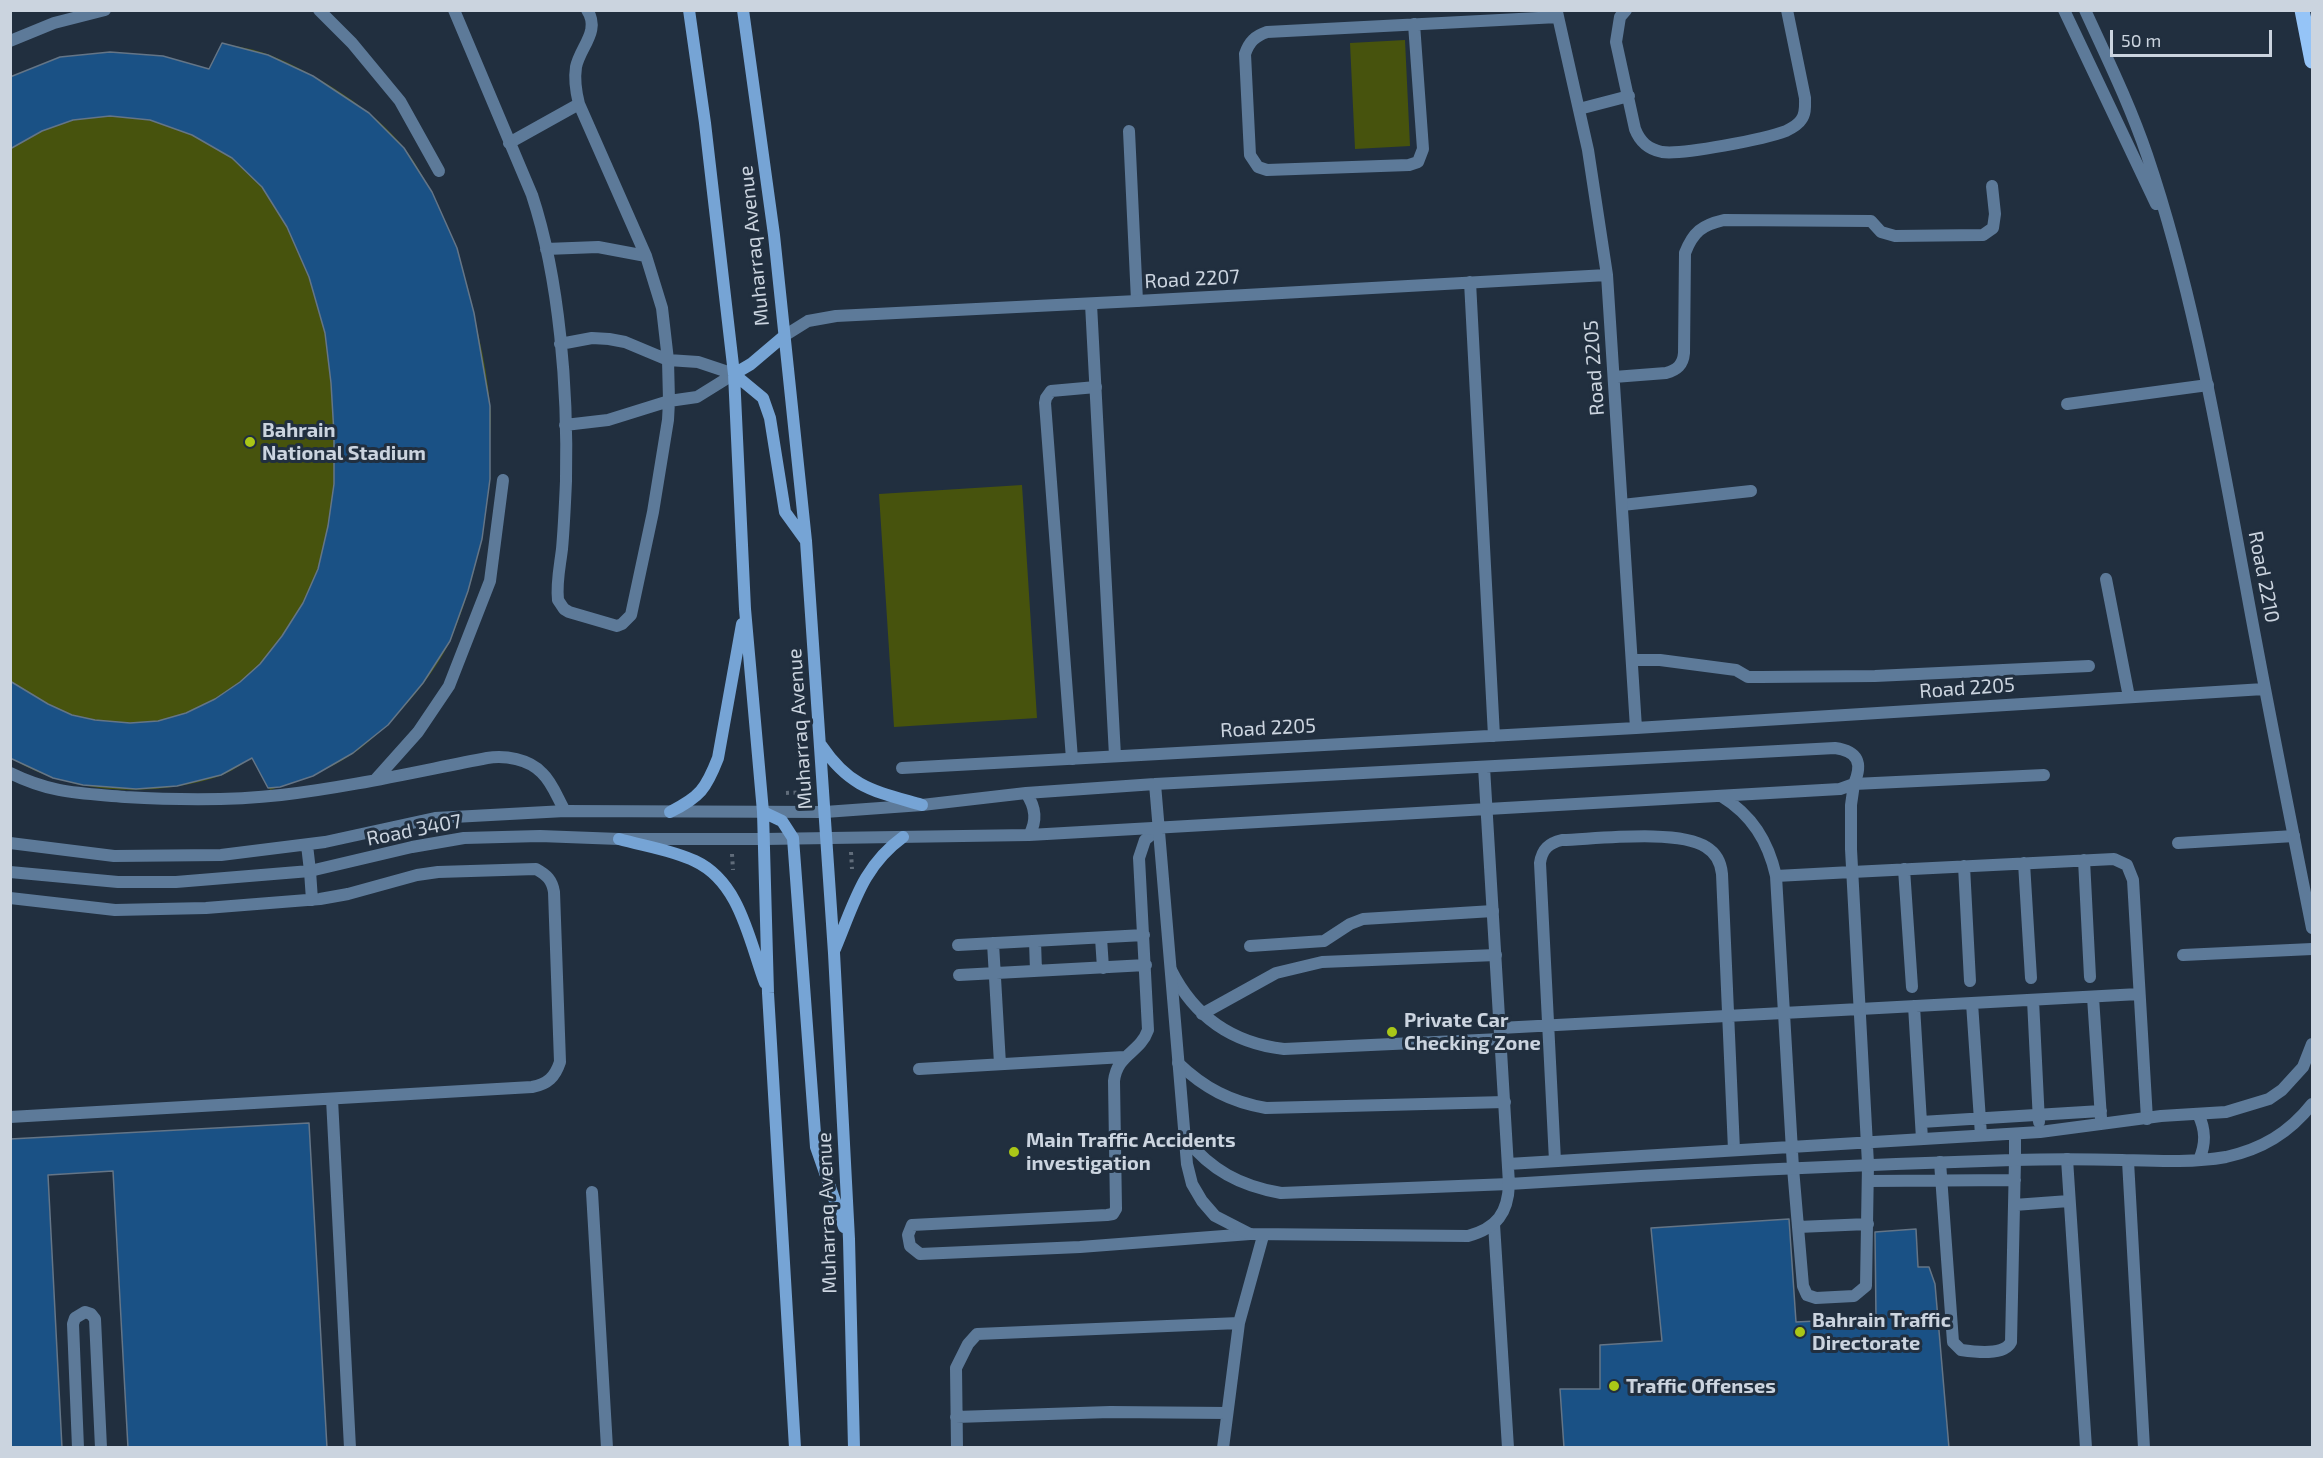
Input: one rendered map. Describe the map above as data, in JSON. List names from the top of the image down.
{
  "streets": {
    "main road": ["Muharraq Avenue"],
    "street": [
      "Road 2207",
      "Road 2205",
      "Road 2210",
      "Road 3407"
    ]
  },
  "crossings": [
    ["Muharraq Avenue", "Road 2207"],
    ["Muharraq Avenue", "Road 3407"],
    ["Road 2207", "Road 2205"],
    ["Road 2205", "Road 2210"]
  ],
  "places": [
    "Bahrain National Stadium",
    "Private Car Checking Zone",
    "Main Traffic Accidents investigation",
    "Bahrain Traffic Directorate",
    "Traffic Offenses"
  ],
  "scale_bar": "50 m"
}
